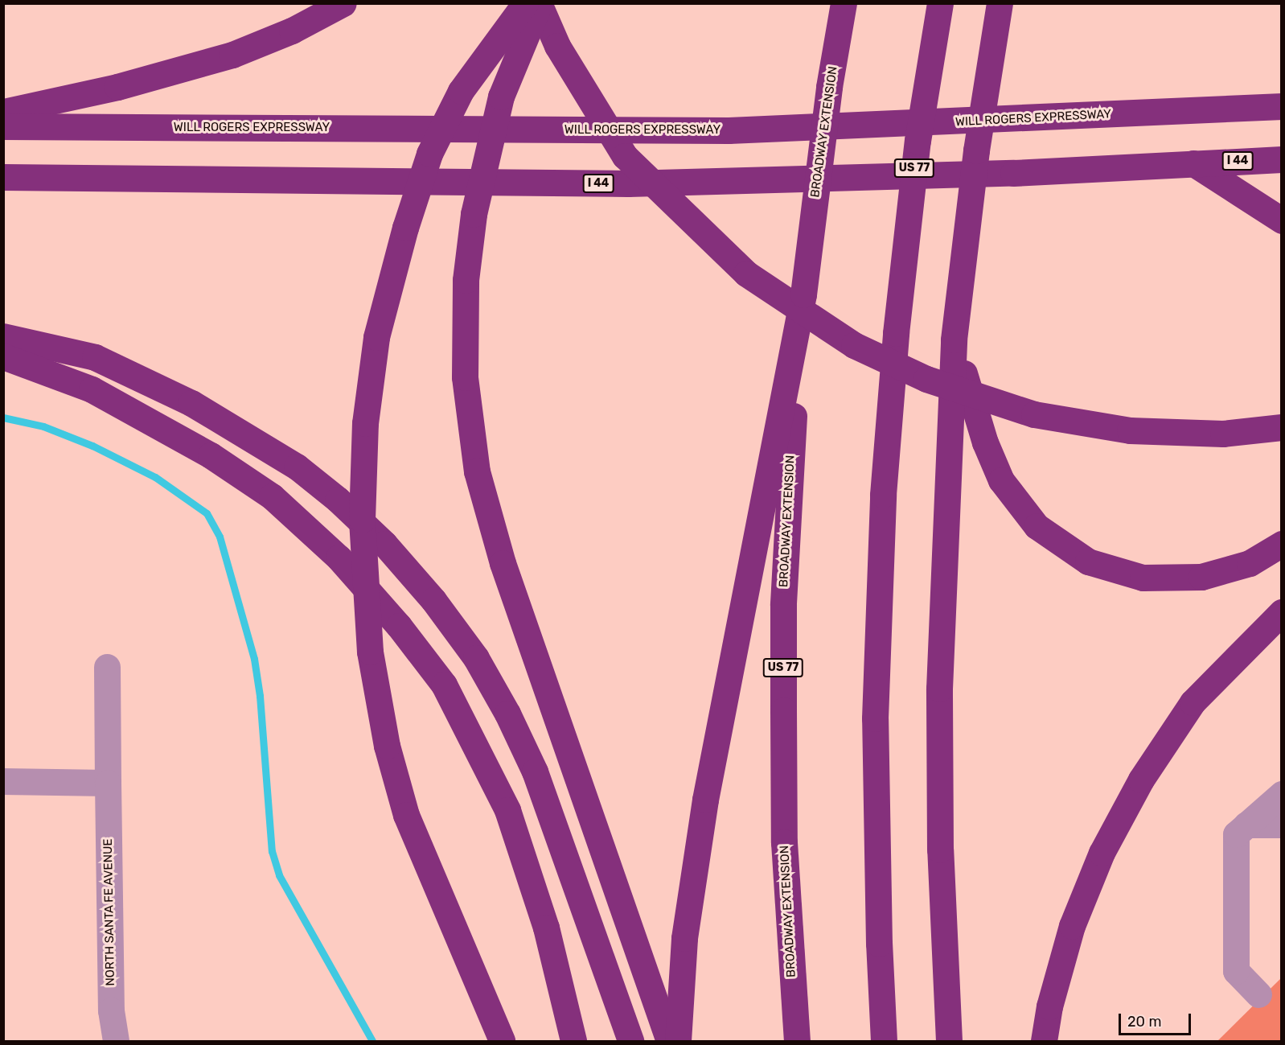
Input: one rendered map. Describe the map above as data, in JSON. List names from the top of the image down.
{
  "streets": {
    "highway": [
      "WILL ROGERS EXPRESSWAY",
      "BROADWAY EXTENSION",
      "I 44",
      "US 77"
    ],
    "street": ["NORTH SANTA FE AVENUE"]
  },
  "scale_bar": "20 m"
}
